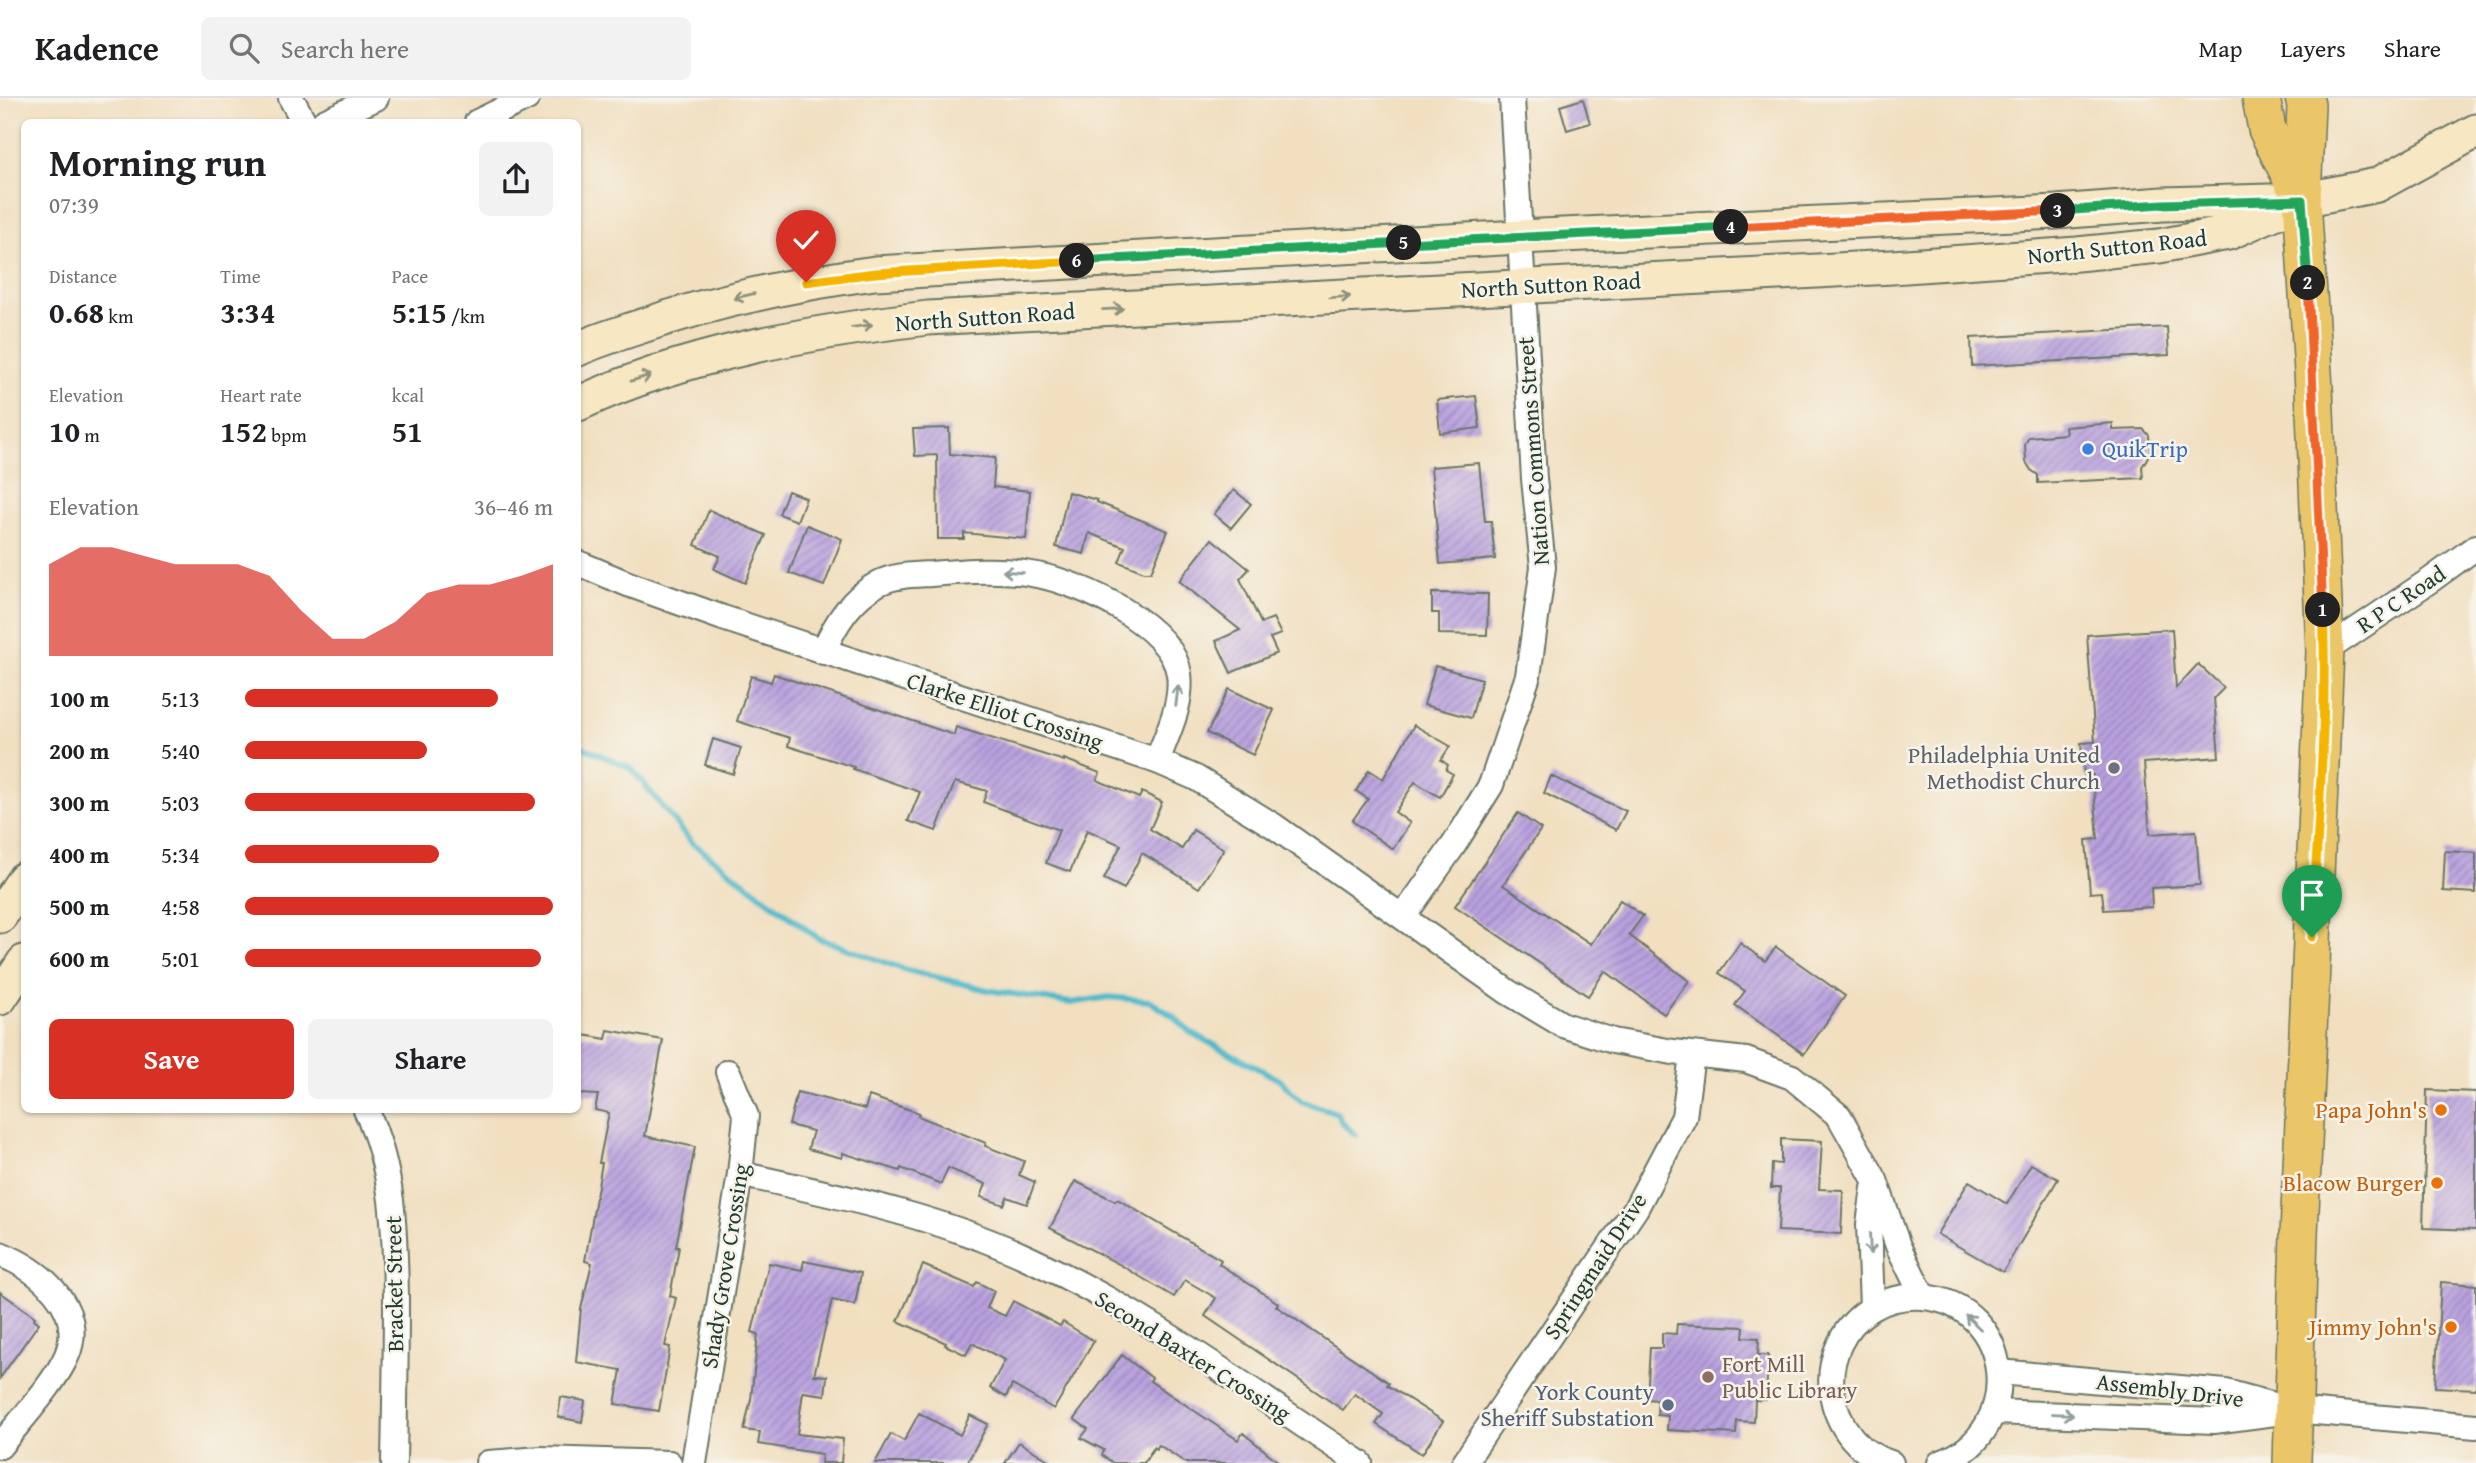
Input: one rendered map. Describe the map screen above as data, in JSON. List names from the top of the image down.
{
  "streets": {
    "main road": ["North Sutton Road"],
    "street": [
      "Nation Commons Street",
      "R P C Road",
      "Clarke Elliot Crossing",
      "Shady Grove Crossing",
      "Springmaid Drive",
      "Bracket Street",
      "Second Baxter Crossing",
      "Assembly Drive"
    ]
  },
  "crossings": [
    ["North Sutton Road", "Nation Commons Street"],
    ["Nation Commons Street", "Clarke Elliot Crossing"],
    ["Clarke Elliot Crossing", "Springmaid Drive"],
    ["Shady Grove Crossing", "Second Baxter Crossing"]
  ],
  "places": [
    "QuikTrip",
    "Philadelphia United Methodist Church",
    "Papa John's",
    "Blacow Burger",
    "Jimmy John's",
    "Fort Mill Public Library",
    "York County Sheriff Substation"
  ],
  "page": {
    "header": "Kadence",
    "search": "Search here",
    "nav": ["Map", "Layers", "Share"],
    "heading": ["Morning run", "07:39"],
    "pins": [
      "3",
      "4",
      "5",
      "6",
      "2",
      "1"
    ],
    "stats": [
      ["Distance", "0.68 km"],
      ["Time", "3:34"],
      ["Pace", "5:15 /km"],
      ["Elevation", "10 m"],
      ["Heart rate", "152 bpm"],
      ["kcal", "51"]
    ],
    "chart": ["Elevation", "36–46 m"],
    "list": [
      {
        "name": "100 m",
        "note": "5:13"
      },
      {
        "name": "200 m",
        "note": "5:40"
      },
      {
        "name": "300 m",
        "note": "5:03"
      },
      {
        "name": "400 m",
        "note": "5:34"
      },
      {
        "name": "500 m",
        "note": "4:58"
      },
      {
        "name": "600 m",
        "note": "5:01"
      }
    ],
    "buttons": ["Save", "Share"]
  }
}
